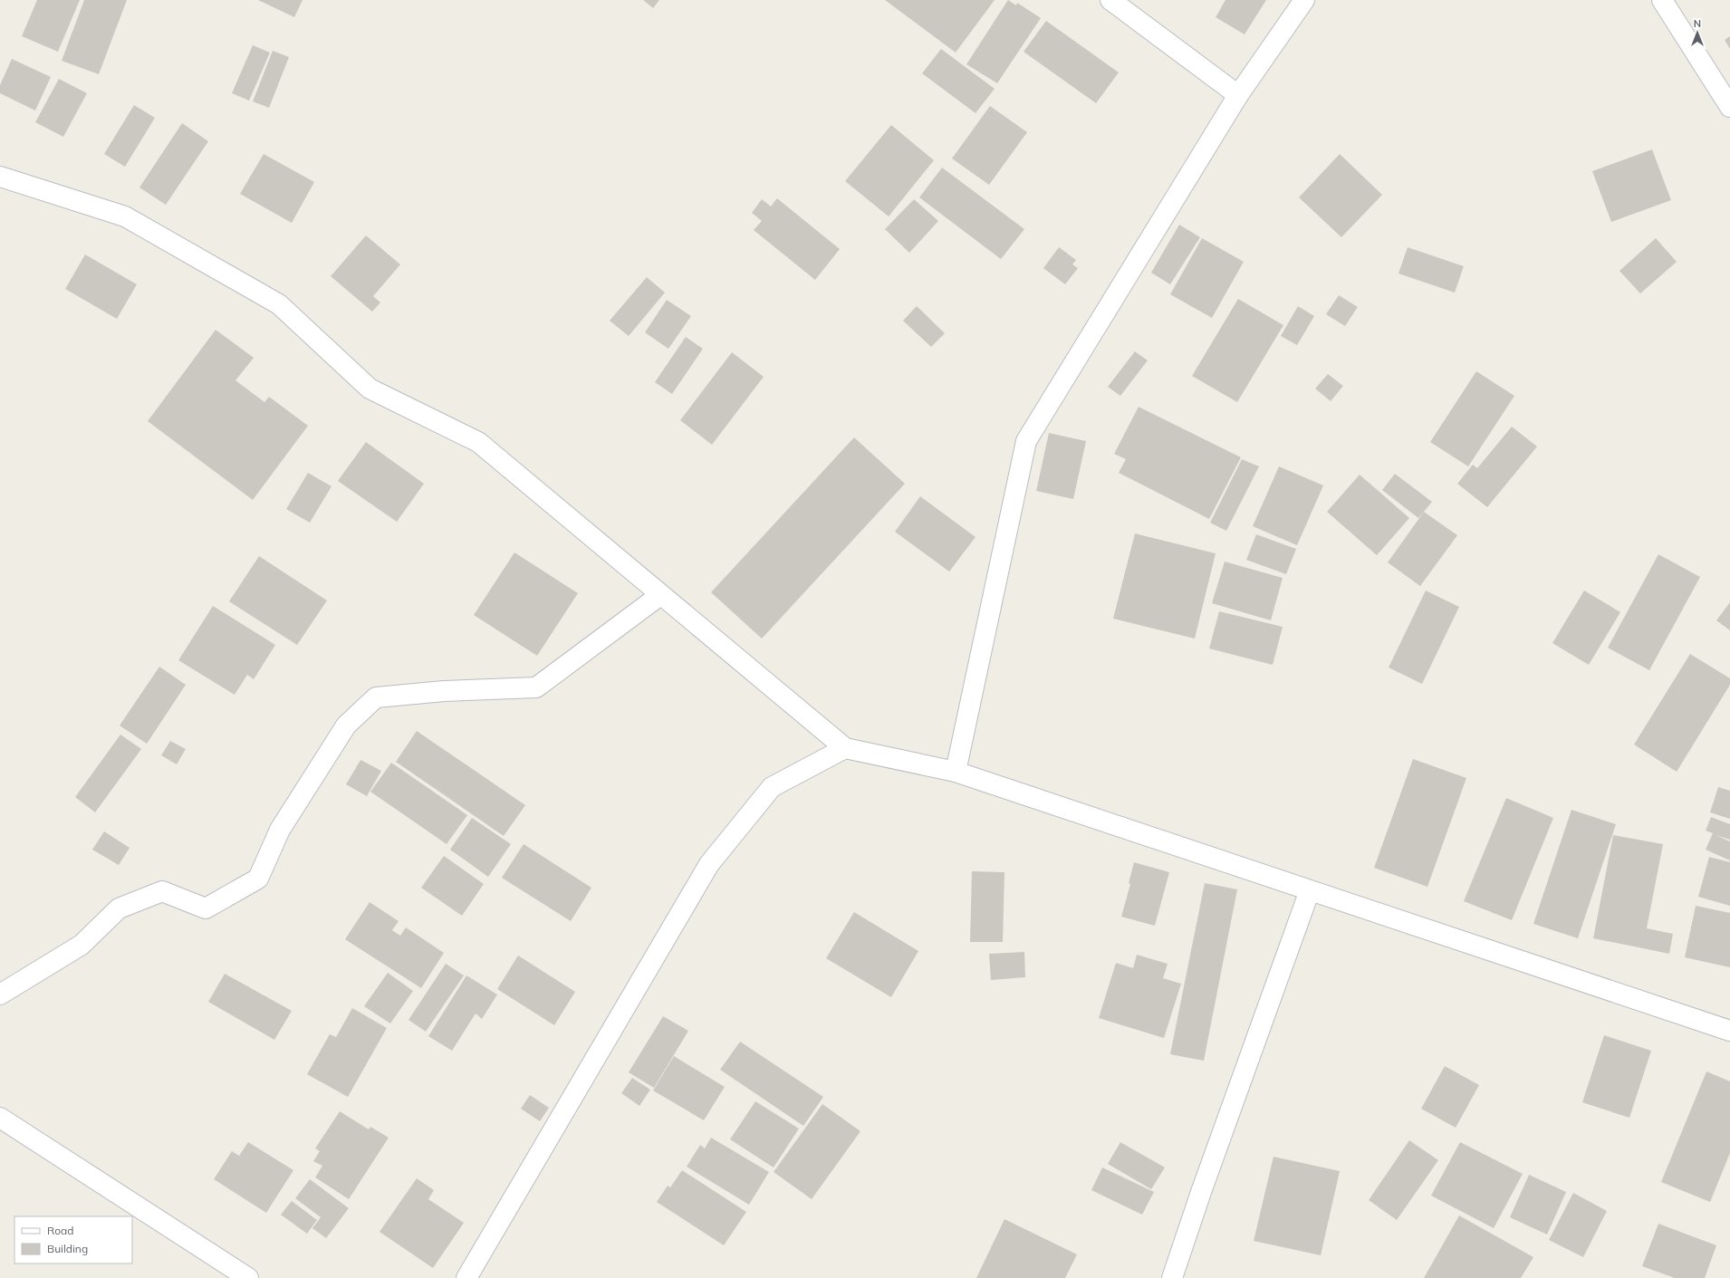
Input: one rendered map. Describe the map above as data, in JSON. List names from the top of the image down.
{
  "legend": ["Road", "Building"],
  "north": "top"
}
